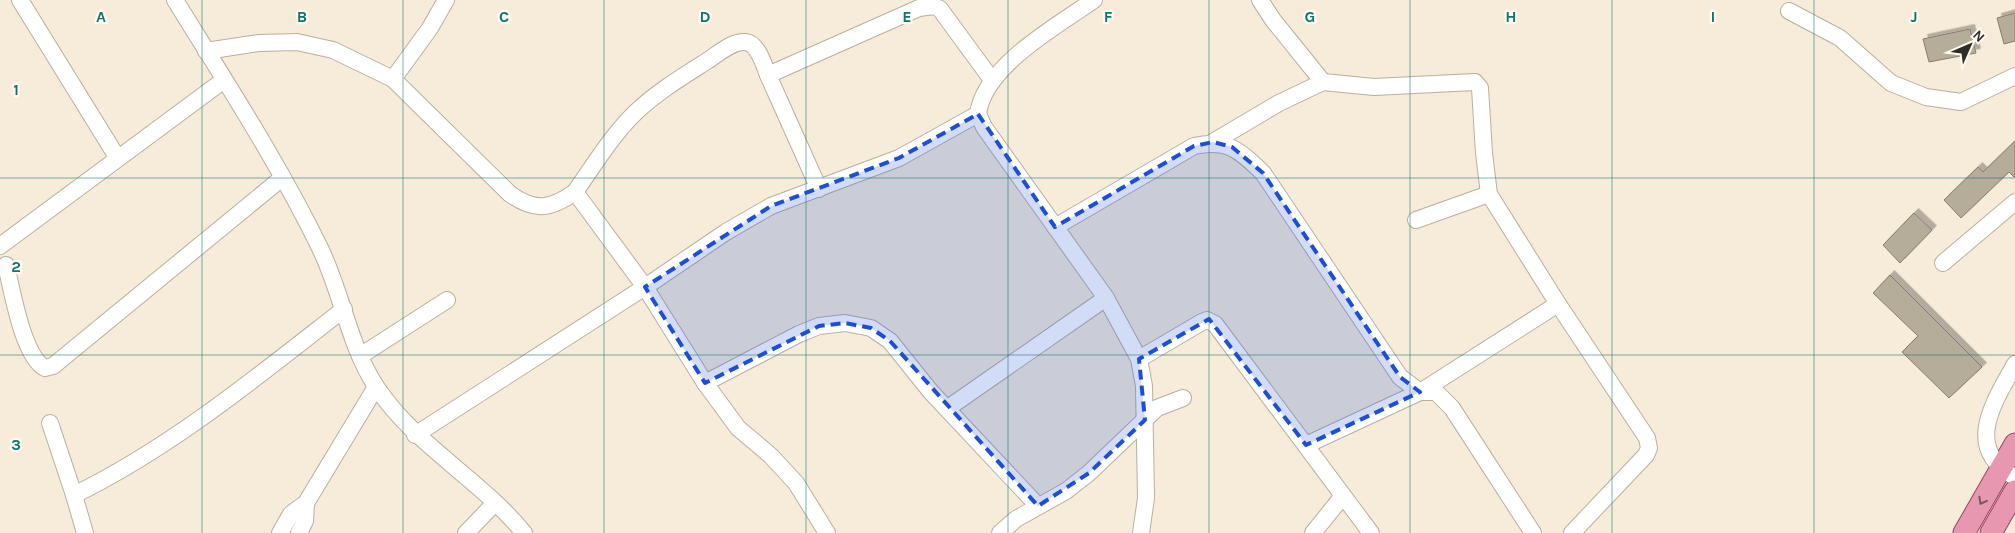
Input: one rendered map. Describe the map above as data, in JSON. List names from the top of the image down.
{
  "north": "top right",
  "grid": {
    "columns": [
      "A",
      "B",
      "C",
      "D",
      "E",
      "F",
      "G",
      "H",
      "I",
      "J"
    ],
    "rows": ["1", "2", "3"]
  }
}
